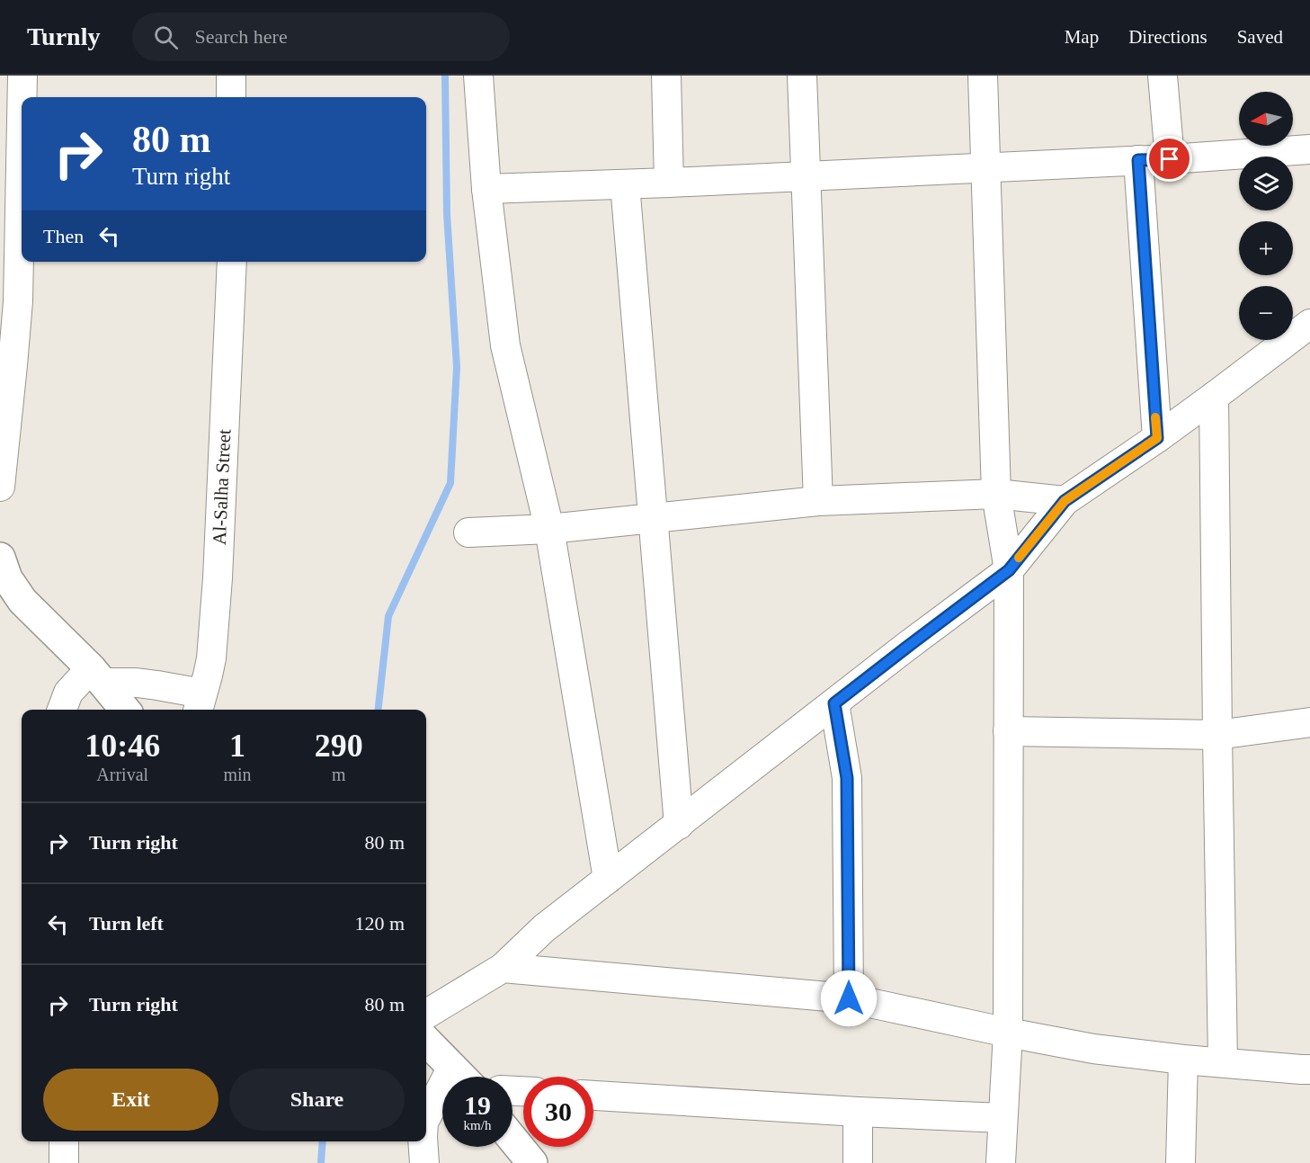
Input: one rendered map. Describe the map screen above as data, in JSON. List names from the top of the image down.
{
  "streets": {
    "street": ["Al-Salha Street"]
  },
  "north": "left",
  "page": {
    "header": "Turnly",
    "search": "Search here",
    "nav": ["Map", "Directions", "Saved"],
    "map_buttons": ["+", "−"],
    "turn": ["80 m", "Turn right"],
    "then": "Then",
    "eta": [
      "10:46",
      "Arrival",
      "1",
      "min",
      "290",
      "m"
    ],
    "list": [
      {
        "name": "Turn right",
        "value": "80 m"
      },
      {
        "name": "Turn left",
        "value": "120 m"
      },
      {
        "name": "Turn right",
        "value": "80 m"
      }
    ],
    "buttons": ["Exit", "Share"],
    "speed": "19 km/h",
    "limit": "30"
  }
}
